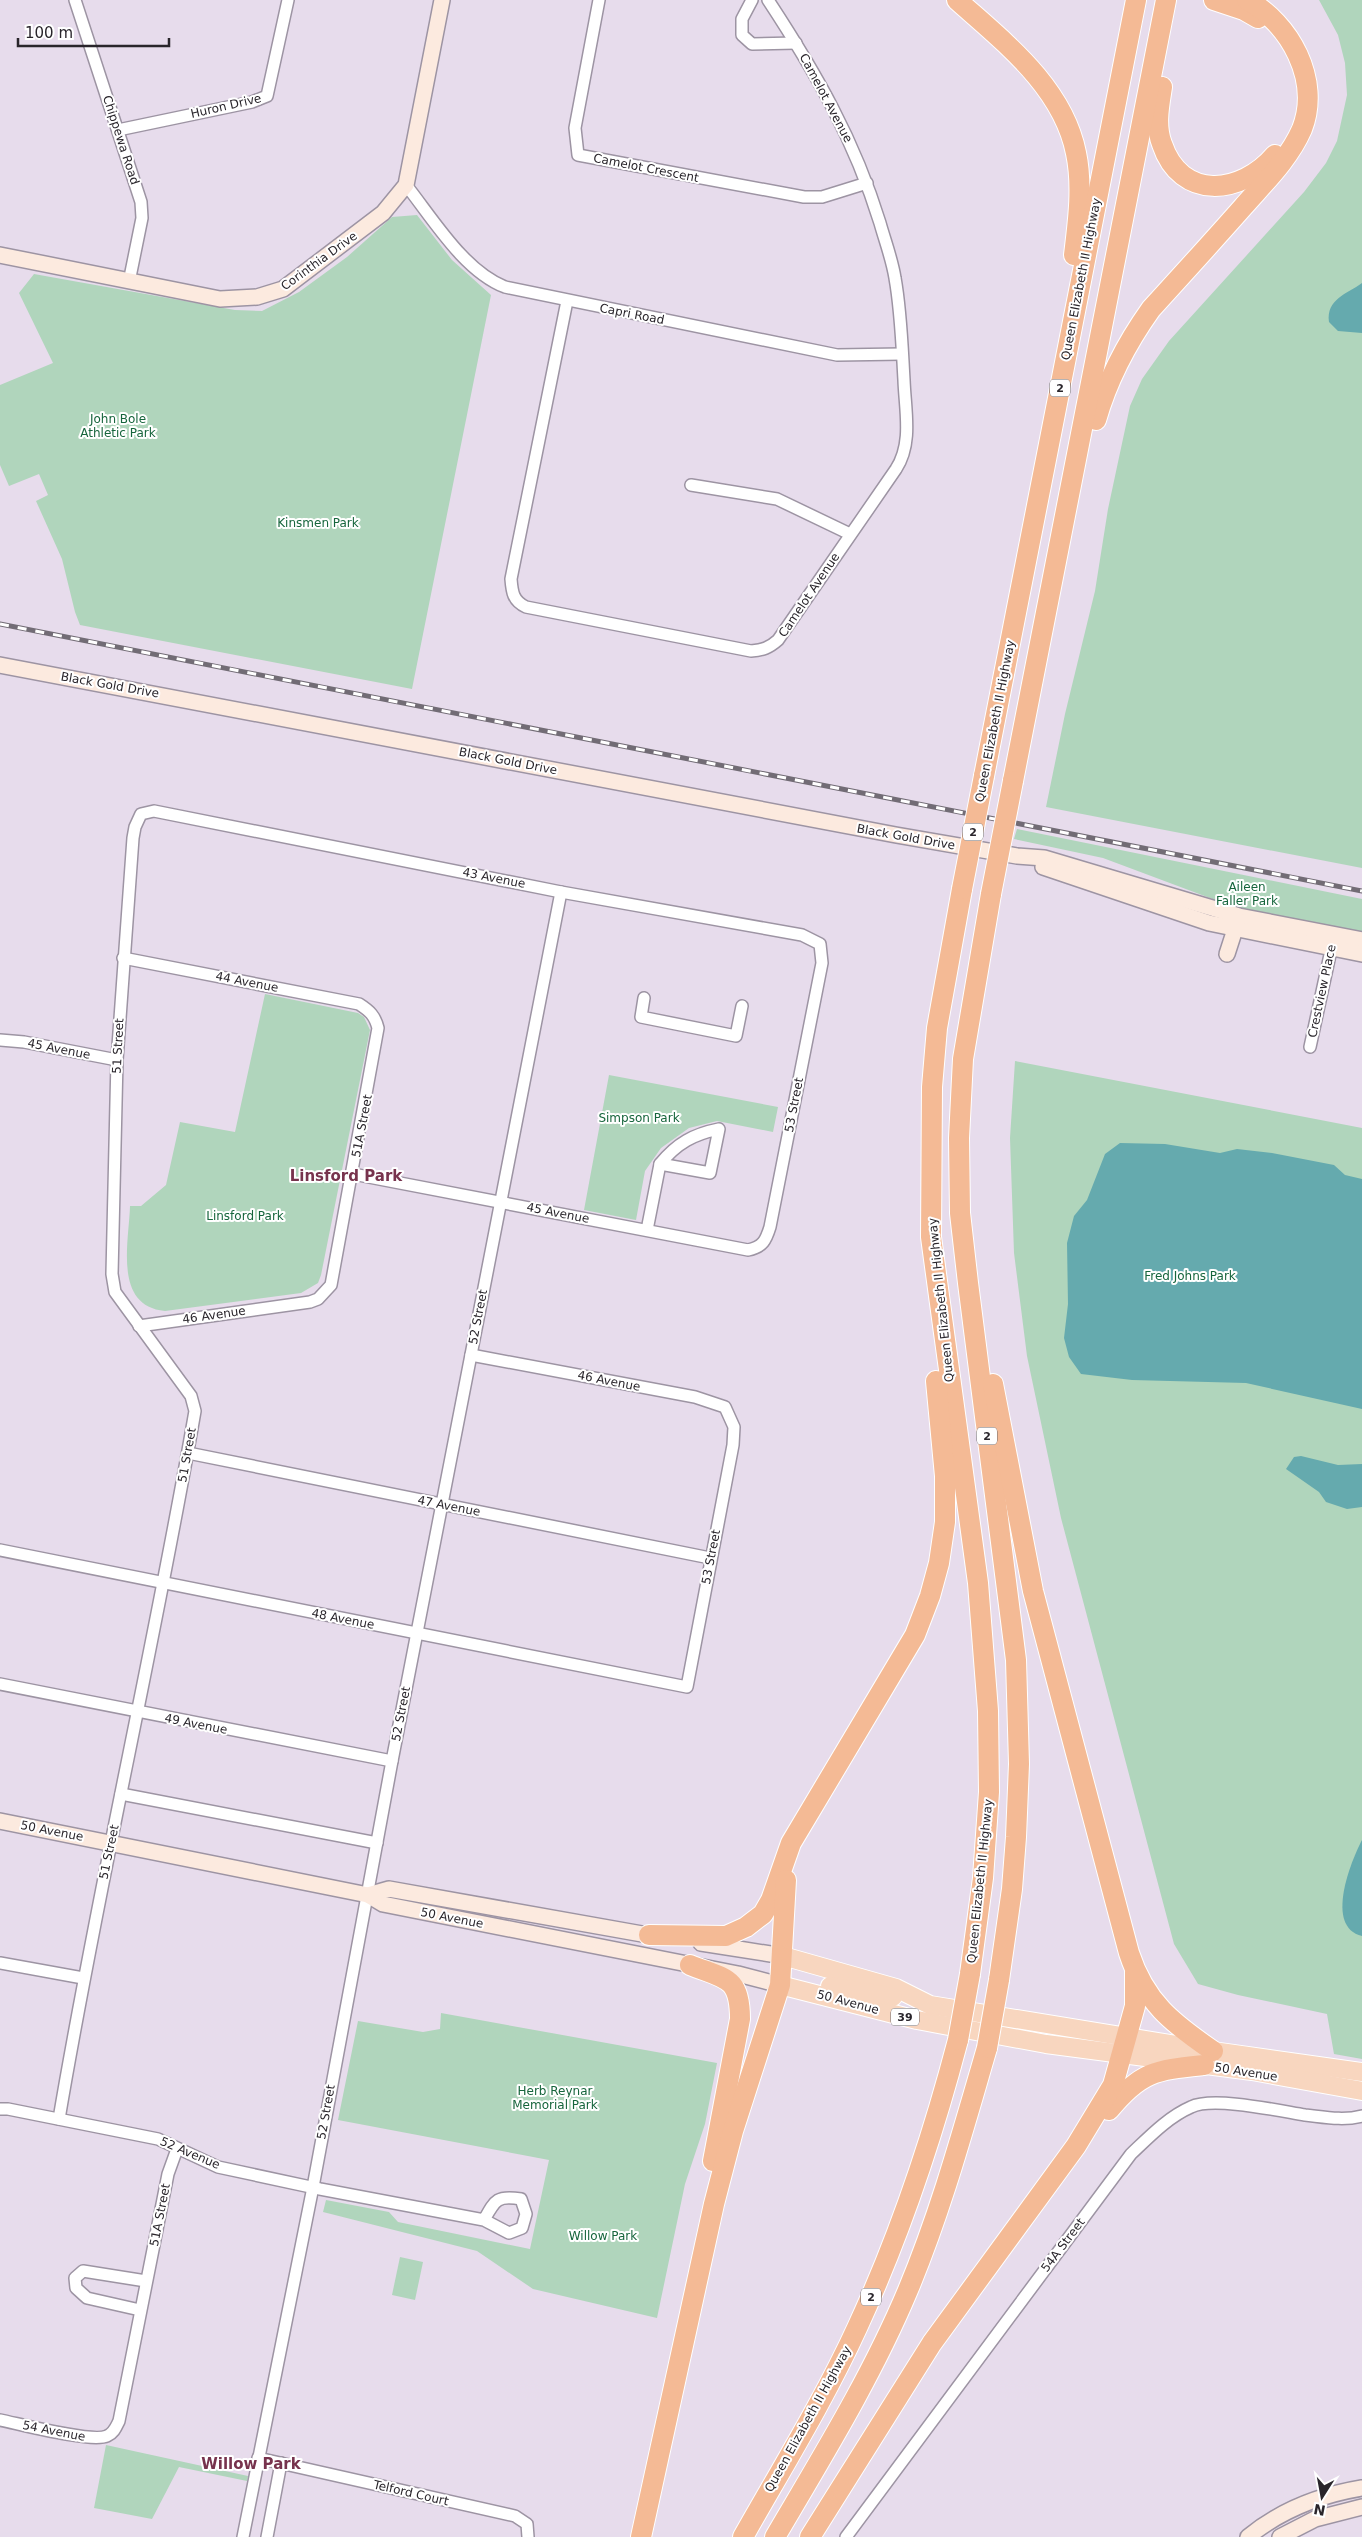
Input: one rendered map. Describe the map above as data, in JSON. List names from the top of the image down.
{
  "streets": {
    "highway": ["Queen Elizabeth II Highway", "2"],
    "main road": [
      "Corinthia Drive",
      "Black Gold Drive",
      "50 Avenue",
      "39"
    ],
    "street": [
      "Camelot Avenue",
      "Huron Drive",
      "Chippewa Road",
      "Camelot Crescent",
      "Capri Road",
      "43 Avenue",
      "44 Avenue",
      "Crestview Place",
      "51 Street",
      "45 Avenue",
      "53 Street",
      "51A Street",
      "46 Avenue",
      "52 Street",
      "47 Avenue",
      "48 Avenue",
      "49 Avenue",
      "52 Avenue",
      "54A Street",
      "54 Avenue",
      "Telford Court"
    ]
  },
  "crossings": [
    ["Camelot Avenue", "Camelot Crescent"],
    ["Camelot Avenue", "Capri Road"],
    ["Huron Drive", "Chippewa Road"],
    ["Chippewa Road", "Corinthia Drive"],
    ["Corinthia Drive", "Capri Road"],
    ["Black Gold Drive", "Crestview Place"],
    ["43 Avenue", "51 Street"],
    ["43 Avenue", "53 Street"],
    ["43 Avenue", "52 Street"],
    ["44 Avenue", "51 Street"],
    ["44 Avenue", "51A Street"],
    ["51 Street", "45 Avenue"],
    ["51 Street", "46 Avenue"],
    ["51 Street", "47 Avenue"],
    ["51 Street", "48 Avenue"],
    ["51 Street", "49 Avenue"],
    ["51 Street", "50 Avenue"],
    ["51 Street", "52 Avenue"],
    ["45 Avenue", "53 Street"],
    ["45 Avenue", "51A Street"],
    ["45 Avenue", "52 Street"],
    ["53 Street", "46 Avenue"],
    ["53 Street", "47 Avenue"],
    ["53 Street", "48 Avenue"],
    ["51A Street", "46 Avenue"],
    ["51A Street", "52 Avenue"],
    ["51A Street", "54 Avenue"],
    ["46 Avenue", "52 Street"],
    ["52 Street", "47 Avenue"],
    ["52 Street", "48 Avenue"],
    ["52 Street", "49 Avenue"],
    ["52 Street", "50 Avenue"],
    ["52 Street", "52 Avenue"],
    ["52 Street", "Telford Court"]
  ],
  "districts": ["Linsford Park", "Willow Park"],
  "parks": [
    "John Bole Athletic Park",
    "Kinsmen Park",
    "Aileen Faller Park",
    "Simpson Park",
    "Linsford Park",
    "Fred Johns Park",
    "Herb Reynar Memorial Park",
    "Willow Park"
  ],
  "scale_bar": "100 m",
  "north": "bottom"
}
